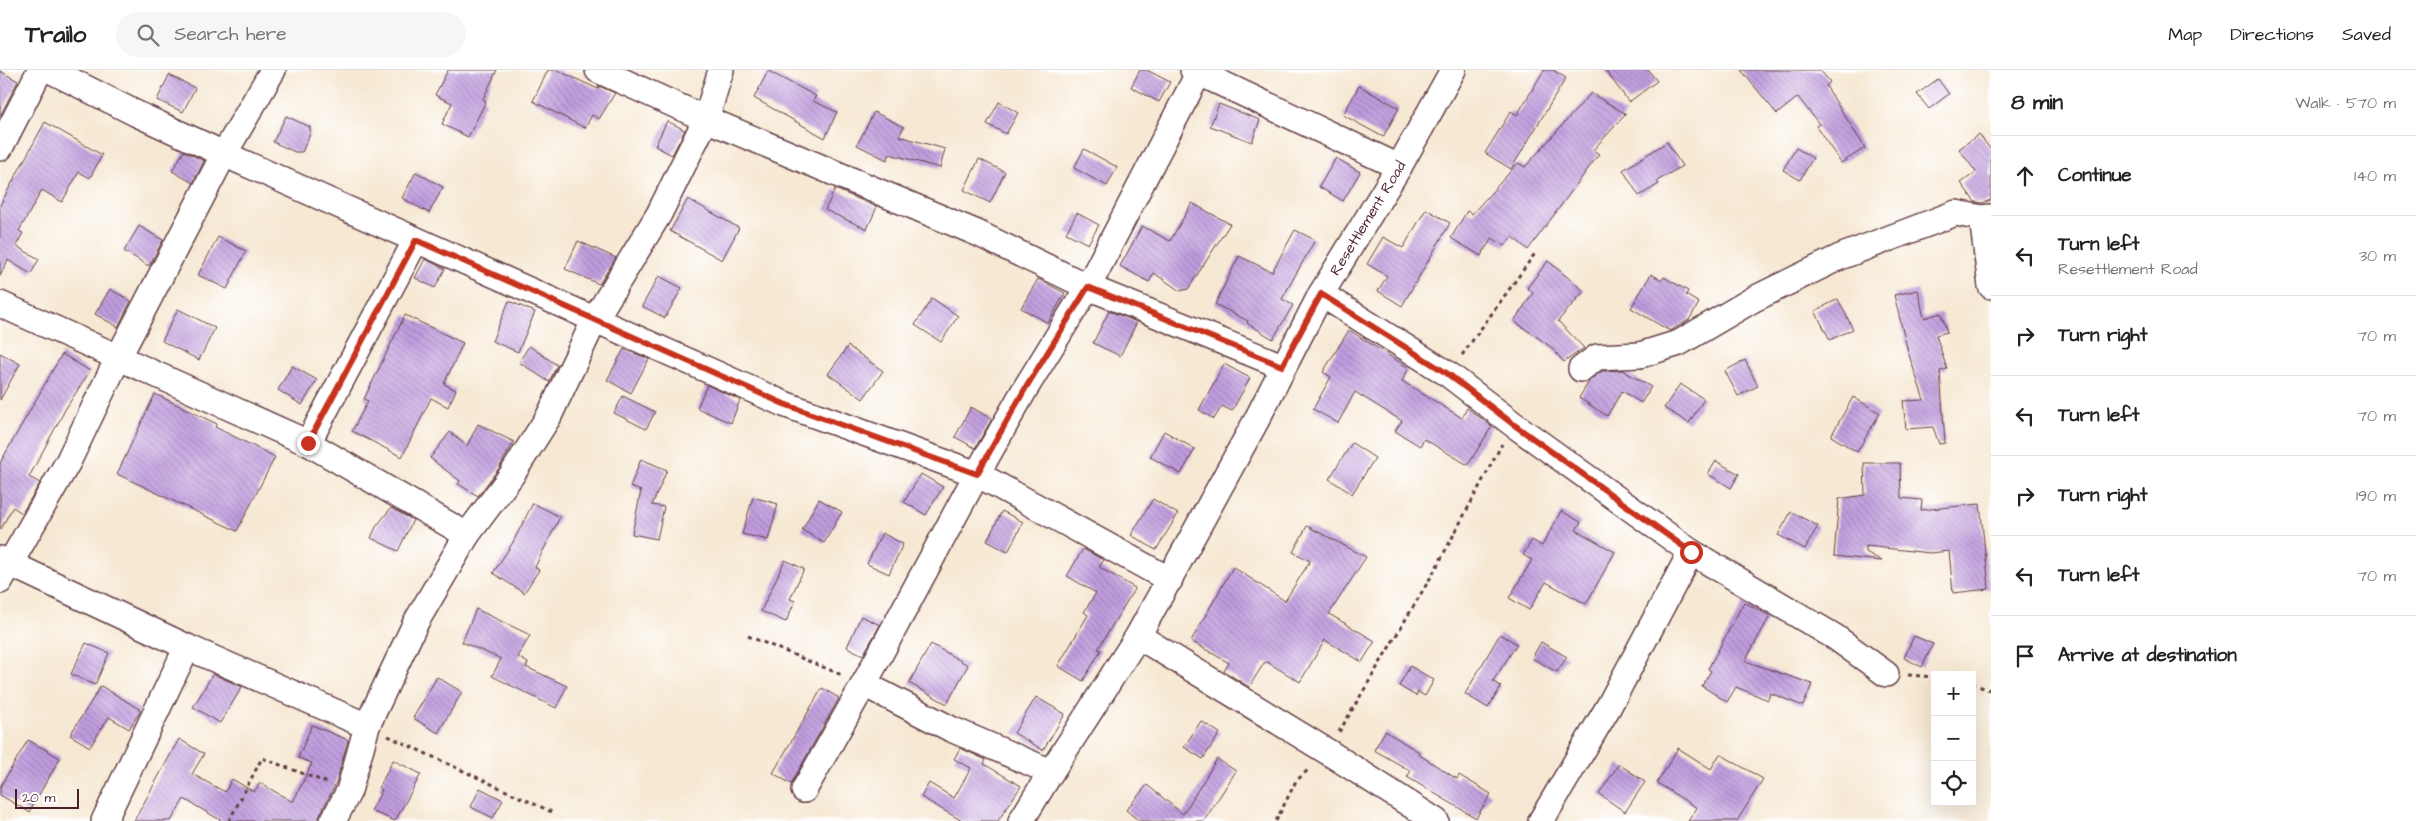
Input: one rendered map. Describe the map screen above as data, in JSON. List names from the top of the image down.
{
  "streets": {
    "street": ["Resettlement Road"]
  },
  "scale_bar": "20 m",
  "page": {
    "header": "Trailo",
    "search": "Search here",
    "nav": ["Map", "Directions", "Saved"],
    "heading": ["8 min", "Walk · 570 m"],
    "list": [
      ["Continue", "140 m"],
      ["Turn left", "Resettlement Road", "30 m"],
      ["Turn right", "70 m"],
      ["Turn left", "70 m"],
      ["Turn right", "190 m"],
      ["Turn left", "70 m"],
      "Arrive at destination"
    ],
    "map_buttons": ["+", "−"],
    "scale": "20 m"
  }
}
